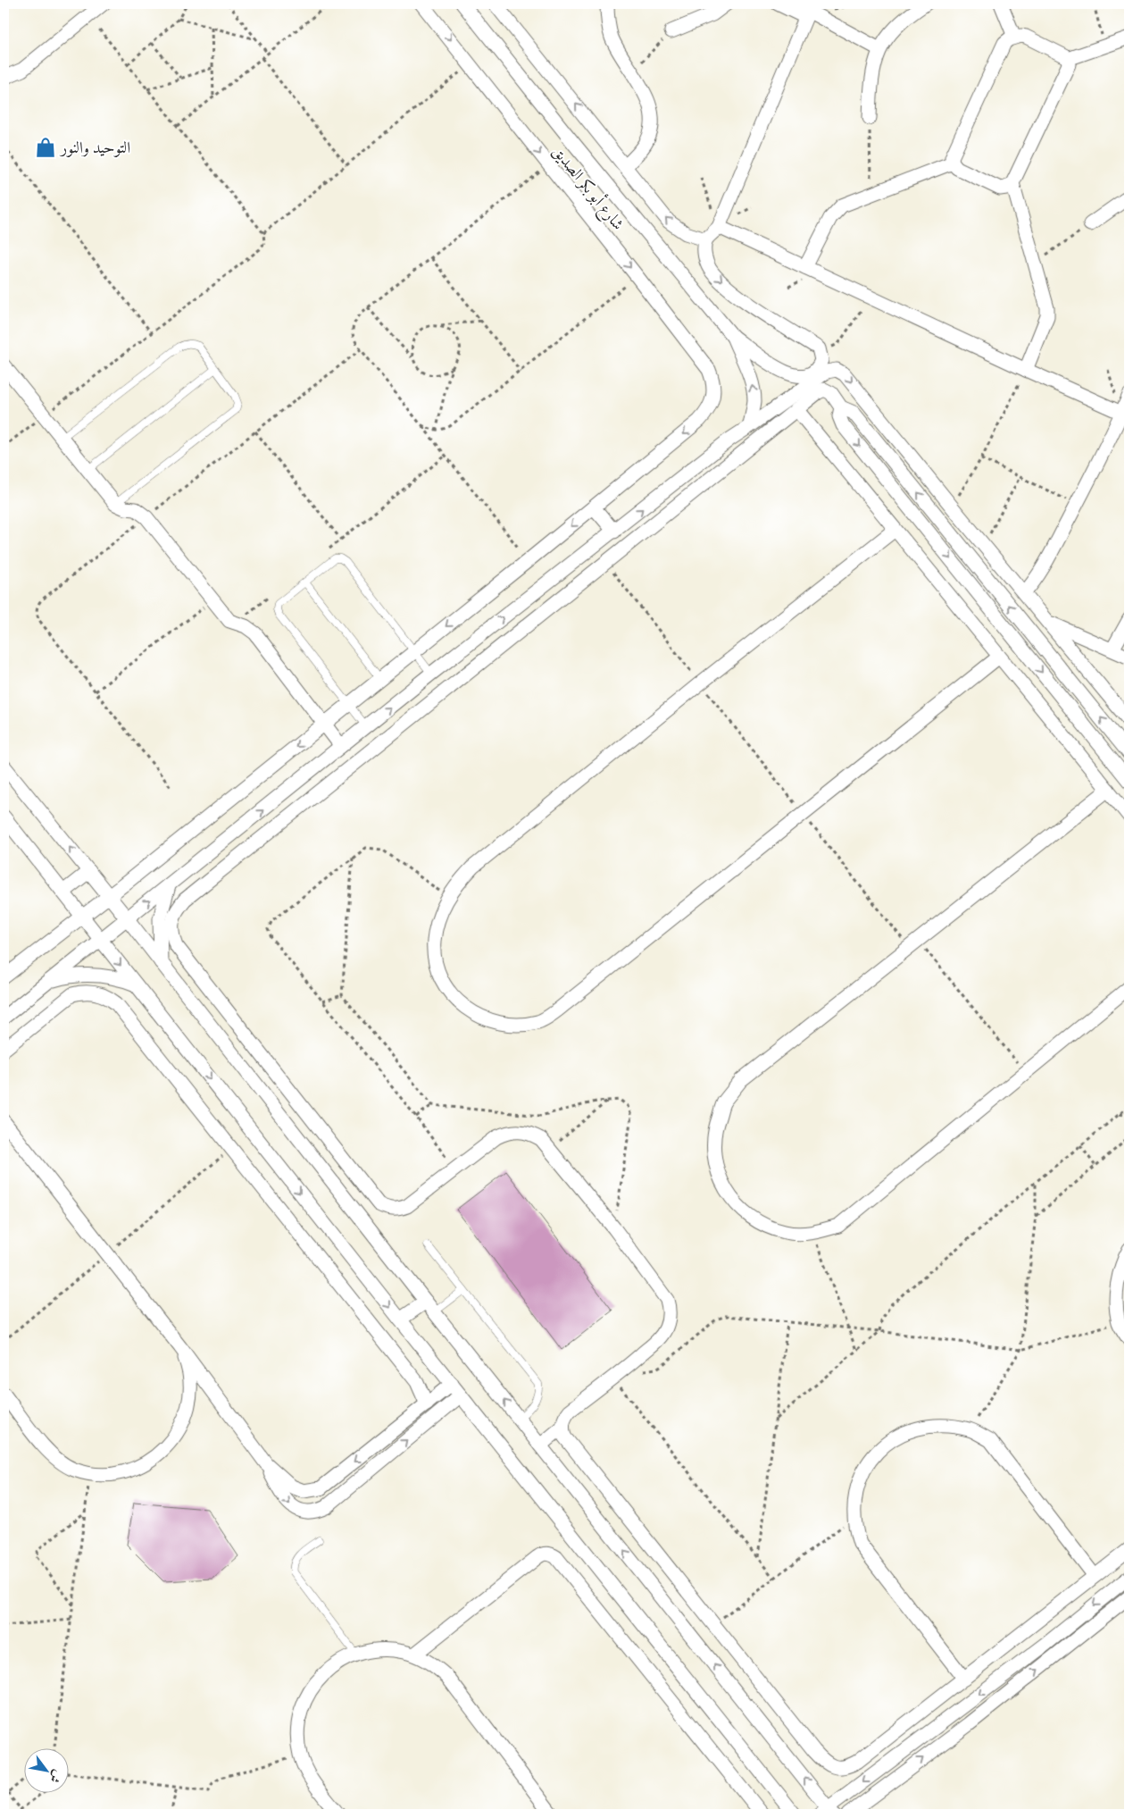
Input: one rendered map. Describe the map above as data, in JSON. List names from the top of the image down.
{
  "streets": {
    "street": ["شارع أبو بكر الصديق"]
  },
  "places": {
    "shop": ["التوحيد والنور"]
  },
  "north": "bottom right"
}
